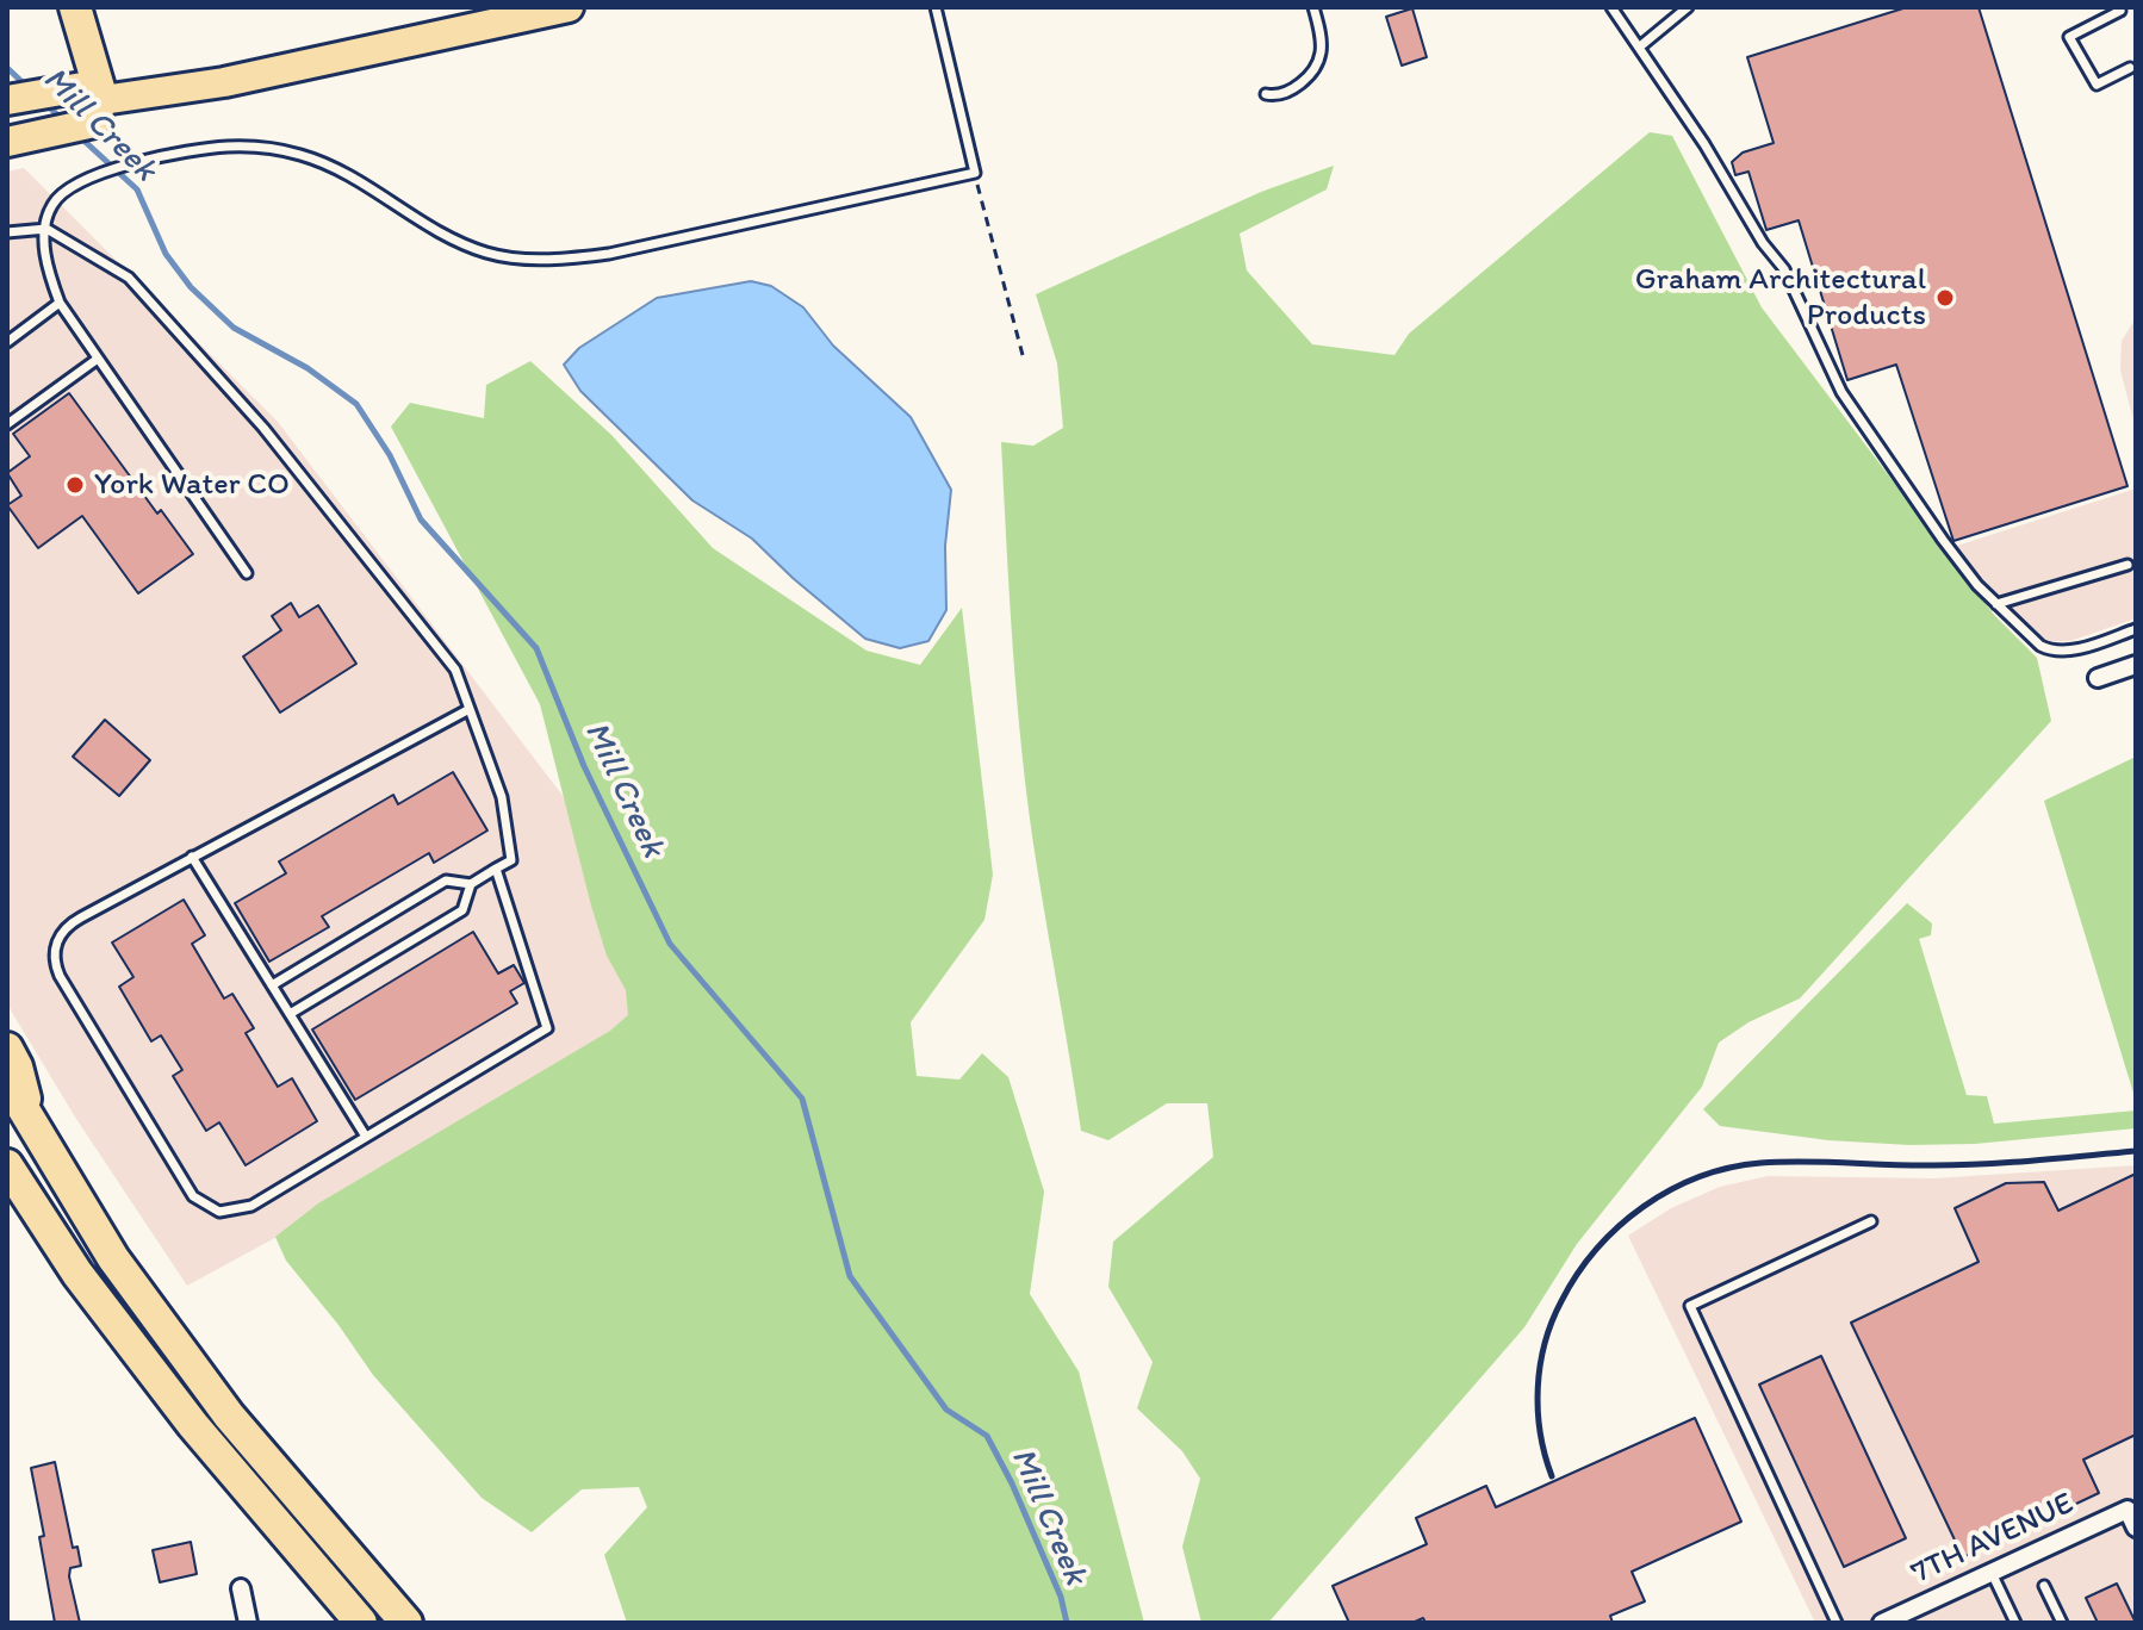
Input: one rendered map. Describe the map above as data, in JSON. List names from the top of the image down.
{
  "streets": {
    "street": ["7TH AVENUE"]
  },
  "water": ["Mill Creek"],
  "places": ["Graham Architectural Products", "York Water CO"]
}
